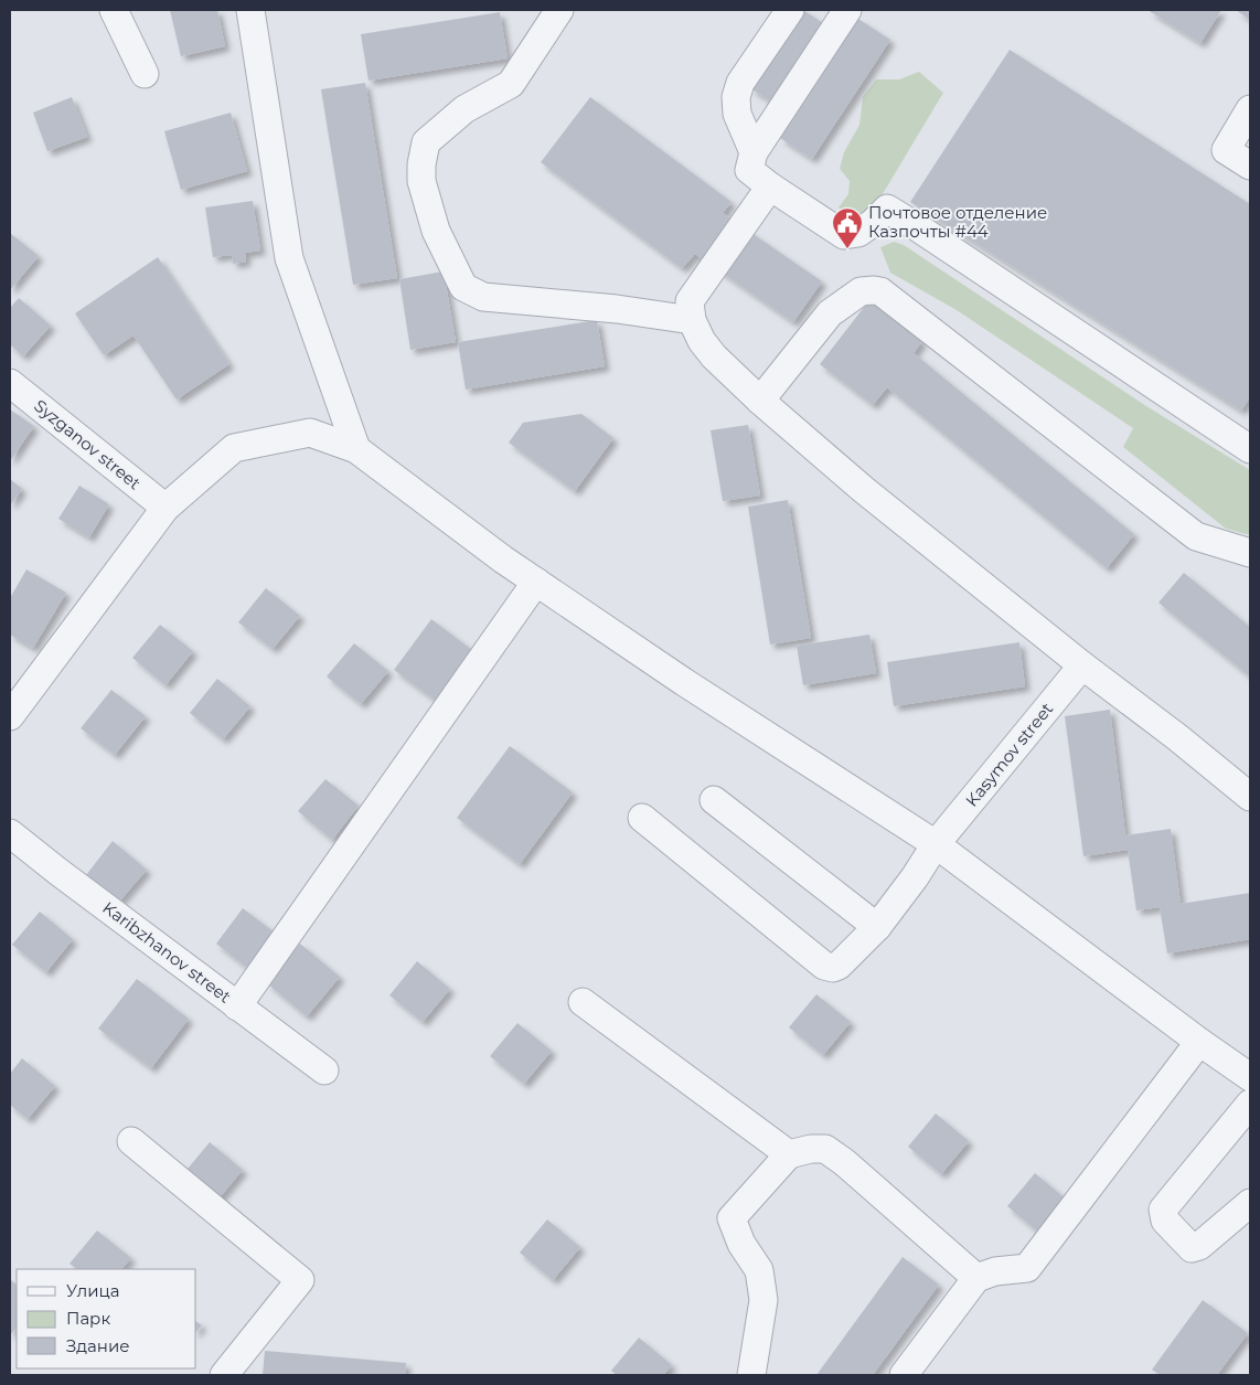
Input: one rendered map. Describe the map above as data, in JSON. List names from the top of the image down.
{
  "streets": {
    "street": ["Syzganov street", "Kasymov street", "Karibzhanov street"]
  },
  "places": {
    "public building": ["Почтовое отделение Казпочты #44"]
  },
  "legend": ["Улица", "Парк", "Здание"]
}
